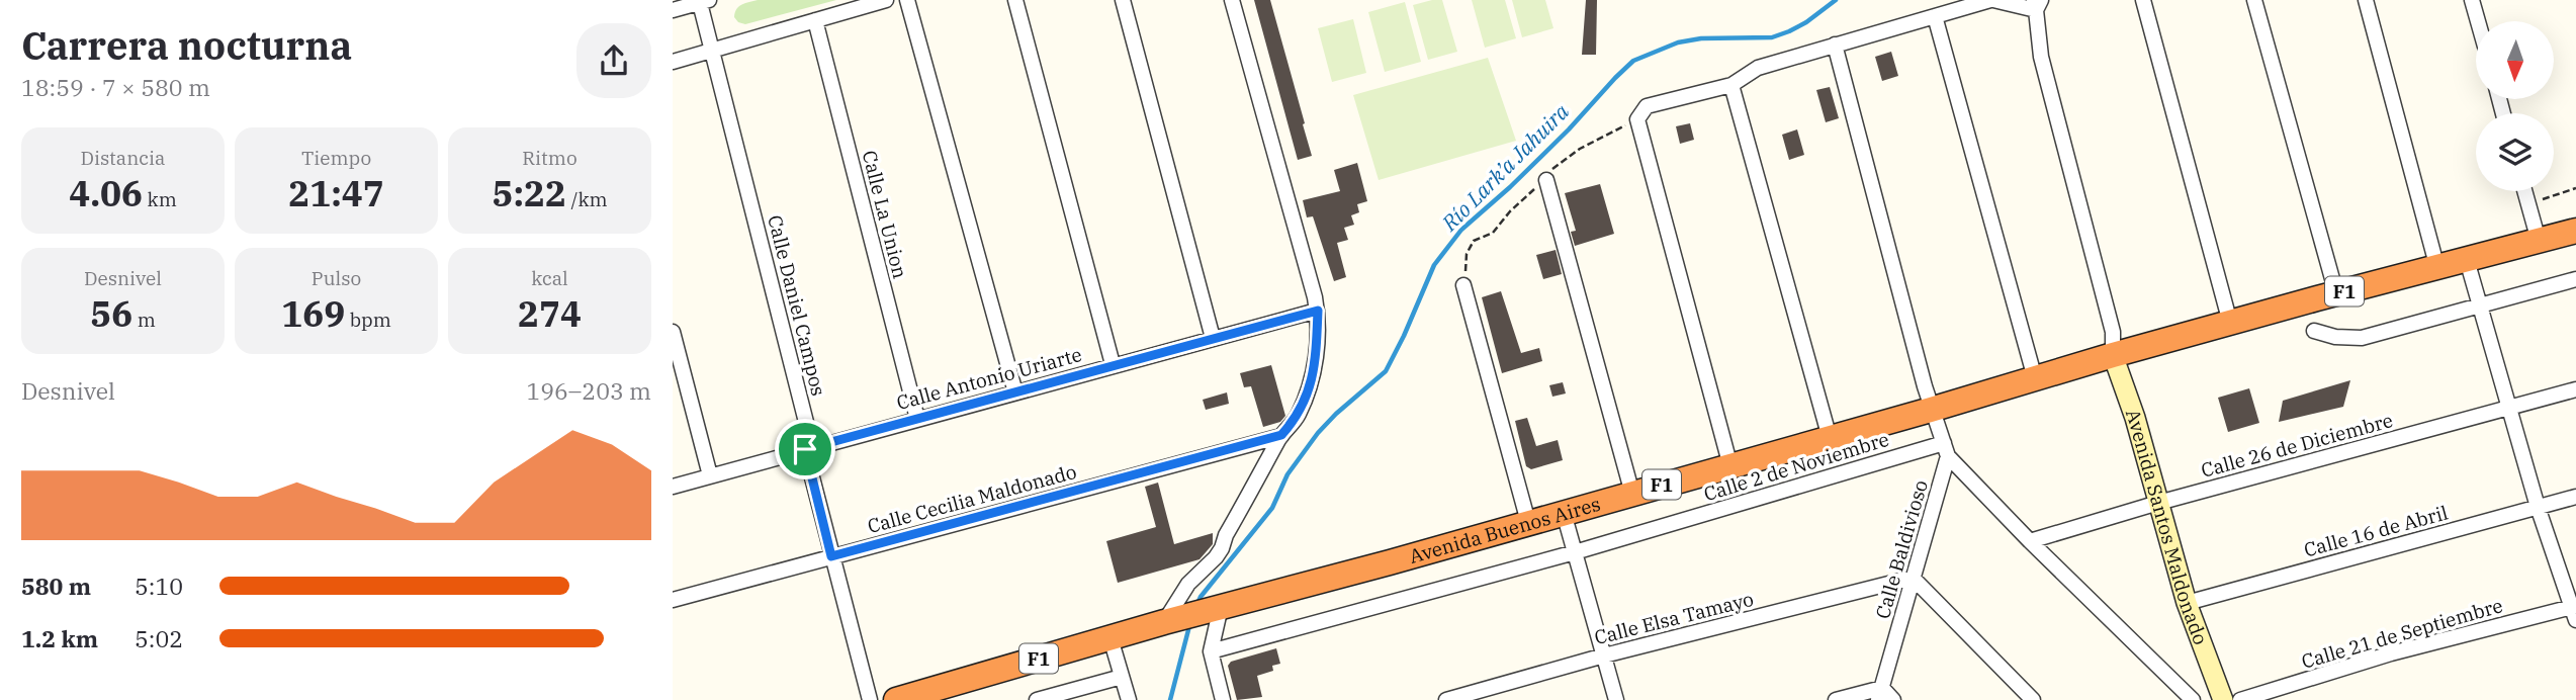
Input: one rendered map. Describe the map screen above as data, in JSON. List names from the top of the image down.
{
  "streets": {
    "highway": ["F1", "Avenida Buenos Aires"],
    "street": [
      "Calle La Union",
      "Calle Daniel Campos",
      "Calle Antonio Uriarte",
      "Calle 26 de Diciembre",
      "Calle 2 de Noviembre",
      "Calle Cecilia Maldonado",
      "Avenida Santos Maldonado",
      "Calle 16 de Abril",
      "Calle Baldivioso",
      "Calle Elsa Tamayo",
      "Calle 21 de Septiembre"
    ]
  },
  "crossings": [
    ["Calle La Union", "Calle Antonio Uriarte"],
    ["F1", "Avenida Santos Maldonado"],
    ["F1", "Avenida Buenos Aires"],
    ["Calle Daniel Campos", "Calle Antonio Uriarte"],
    ["Calle Daniel Campos", "Calle Cecilia Maldonado"],
    ["Calle 26 de Diciembre", "Avenida Santos Maldonado"],
    ["Calle 2 de Noviembre", "Calle Baldivioso"],
    ["Avenida Santos Maldonado", "Avenida Buenos Aires"],
    ["Avenida Santos Maldonado", "Calle 16 de Abril"],
    ["Calle Baldivioso", "Calle Elsa Tamayo"]
  ],
  "water": ["Río Lark’a Jahuira"],
  "north": "bottom",
  "page": {
    "heading": ["Carrera nocturna", "18:59 · 7 × 580 m"],
    "stats": [
      ["Distancia", "4.06 km"],
      ["Tiempo", "21:47"],
      ["Ritmo", "5:22 /km"],
      ["Desnivel", "56 m"],
      ["Pulso", "169 bpm"],
      ["kcal", "274"]
    ],
    "chart": ["Desnivel", "196–203 m"],
    "list": [
      {
        "name": "580 m",
        "note": "5:10"
      },
      {
        "name": "1.2 km",
        "note": "5:02"
      }
    ]
  }
}
